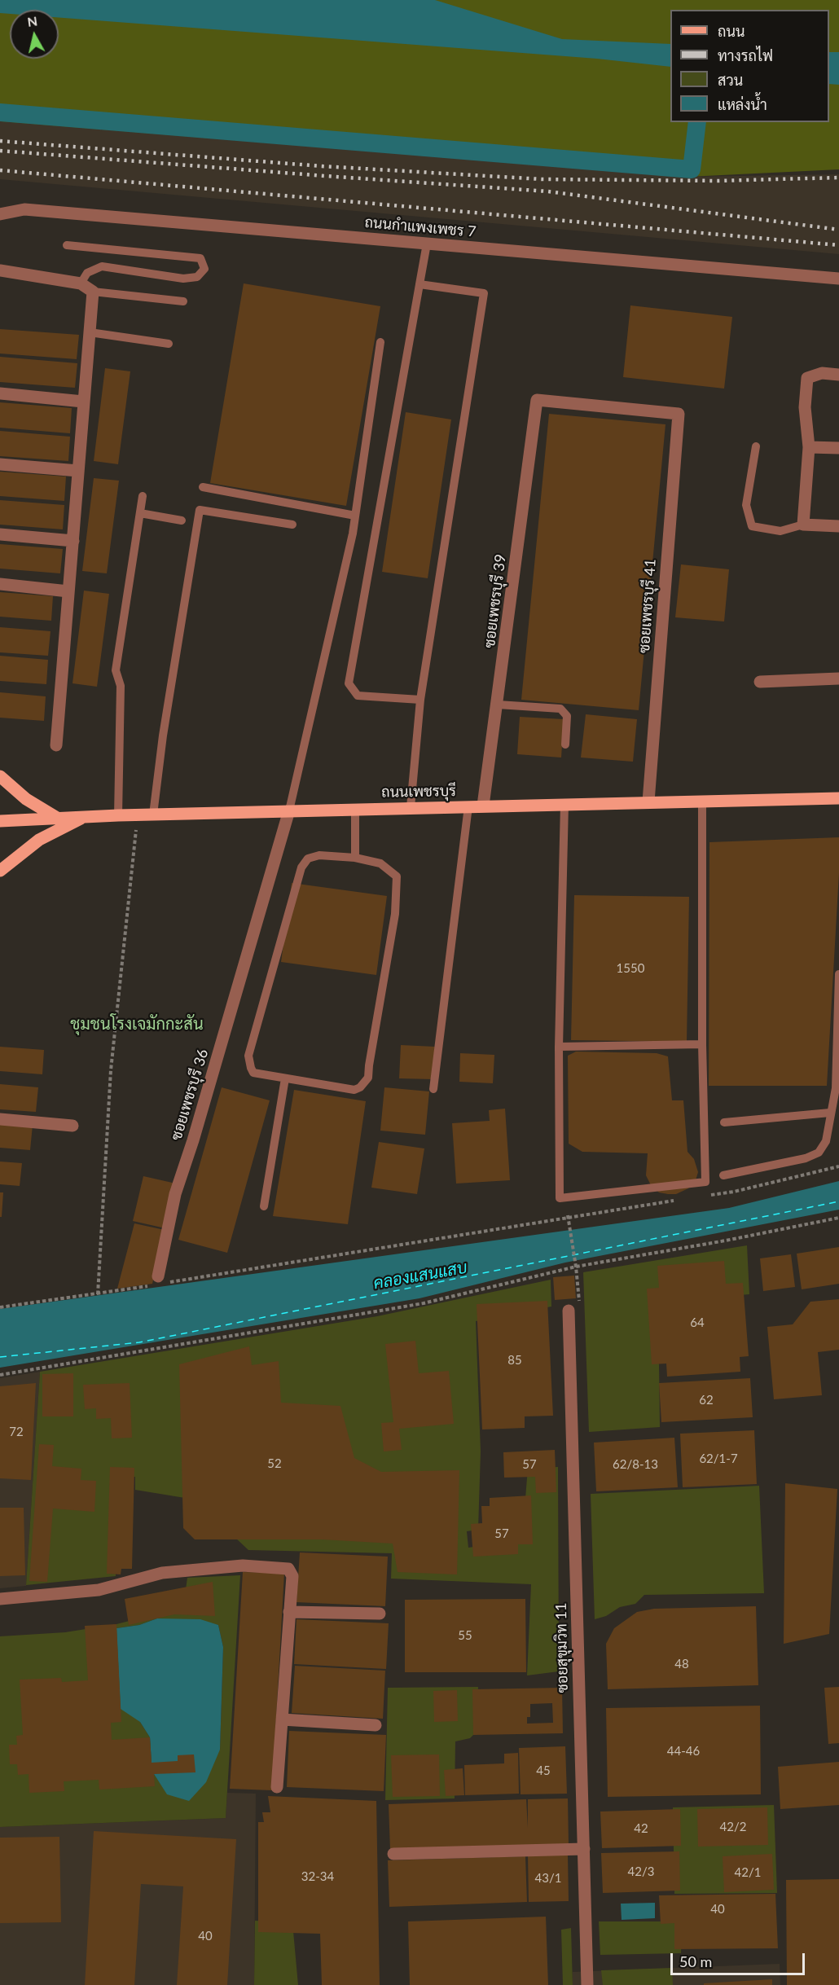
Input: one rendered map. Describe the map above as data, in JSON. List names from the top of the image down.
{
  "streets": {
    "main road": ["ถนนเพชรบุรี"],
    "street": [
      "ถนนกำแพงเพชร 7",
      "ซอยเพชรบุรี 39",
      "ซอยเพชรบุรี 41",
      "ซอยเพชรบุรี 36",
      "ซอยสุขุมวิท 11"
    ]
  },
  "crossings": [
    ["ซอยเพชรบุรี 39", "ซอยเพชรบุรี 41"],
    ["ซอยเพชรบุรี 39", "ถนนเพชรบุรี"],
    ["ซอยเพชรบุรี 41", "ถนนเพชรบุรี"],
    ["ถนนเพชรบุรี", "ซอยเพชรบุรี 36"]
  ],
  "districts": ["ชุมชนโรงเจมักกะสัน"],
  "water": ["คลองแสนแสบ"],
  "house_numbers": [
    "1550",
    "64",
    "85",
    "62",
    "72",
    "62/1-7",
    "52",
    "57",
    "62/8-13",
    "57",
    "55",
    "48",
    "44-46",
    "45",
    "42/2",
    "42",
    "42/3",
    "42/1",
    "32-34",
    "43/1",
    "40",
    "40"
  ],
  "legend": [
    "ถนน",
    "ทางรถไฟ",
    "สวน",
    "แหล่งน้ำ"
  ],
  "scale_bar": "50 m",
  "north": "top"
}
